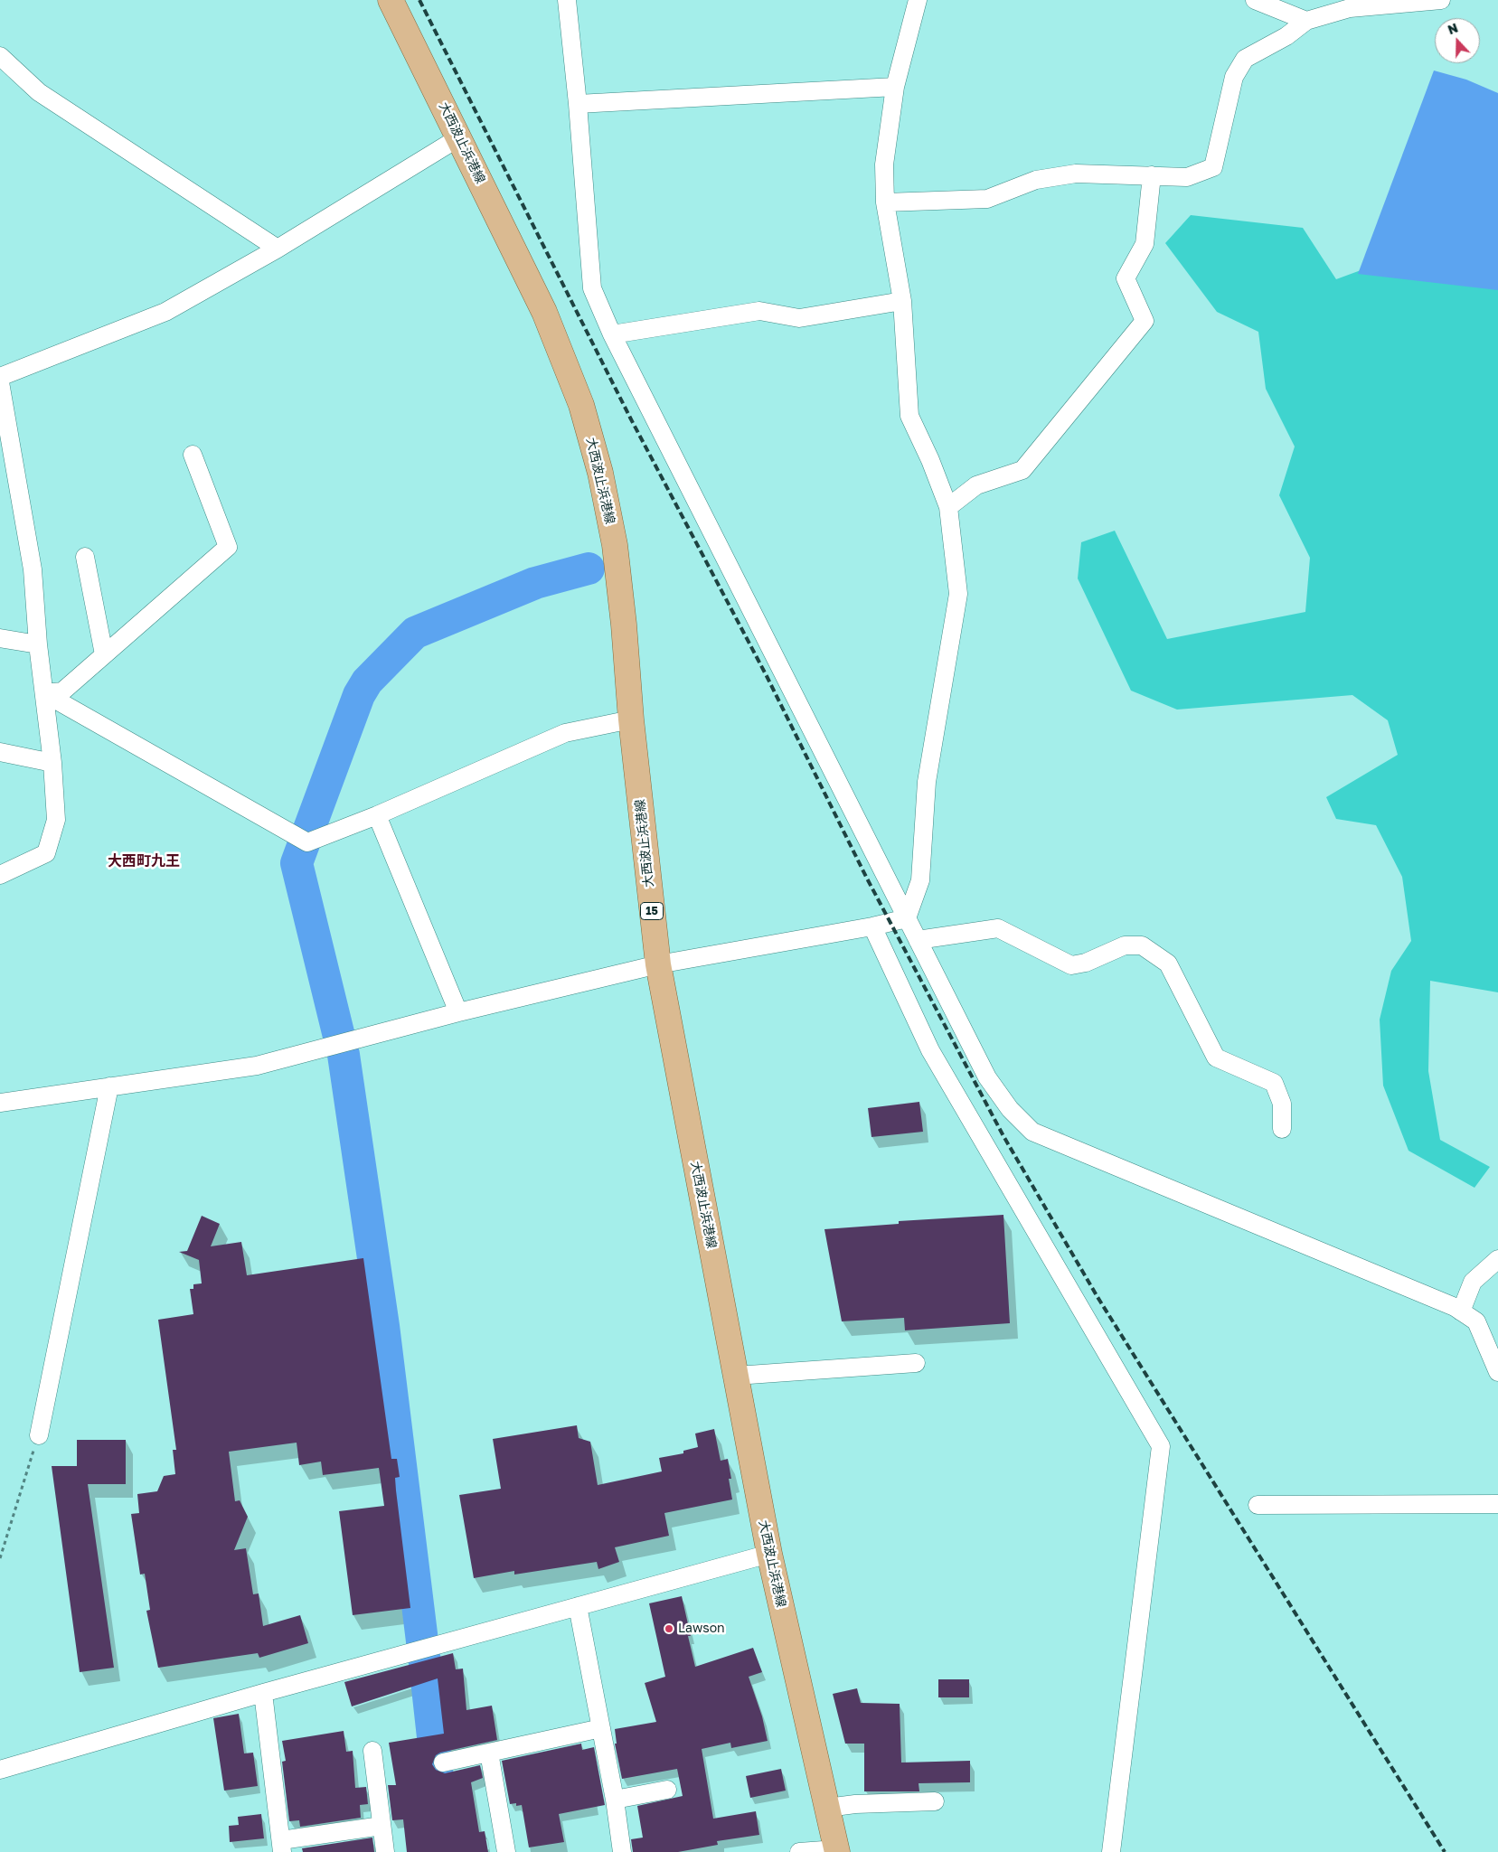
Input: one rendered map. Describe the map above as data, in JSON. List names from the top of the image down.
{
  "streets": {
    "main road": ["大西波止浜港線", "15"]
  },
  "districts": ["大西町九王"],
  "places": ["Lawson"],
  "north": "top"
}
